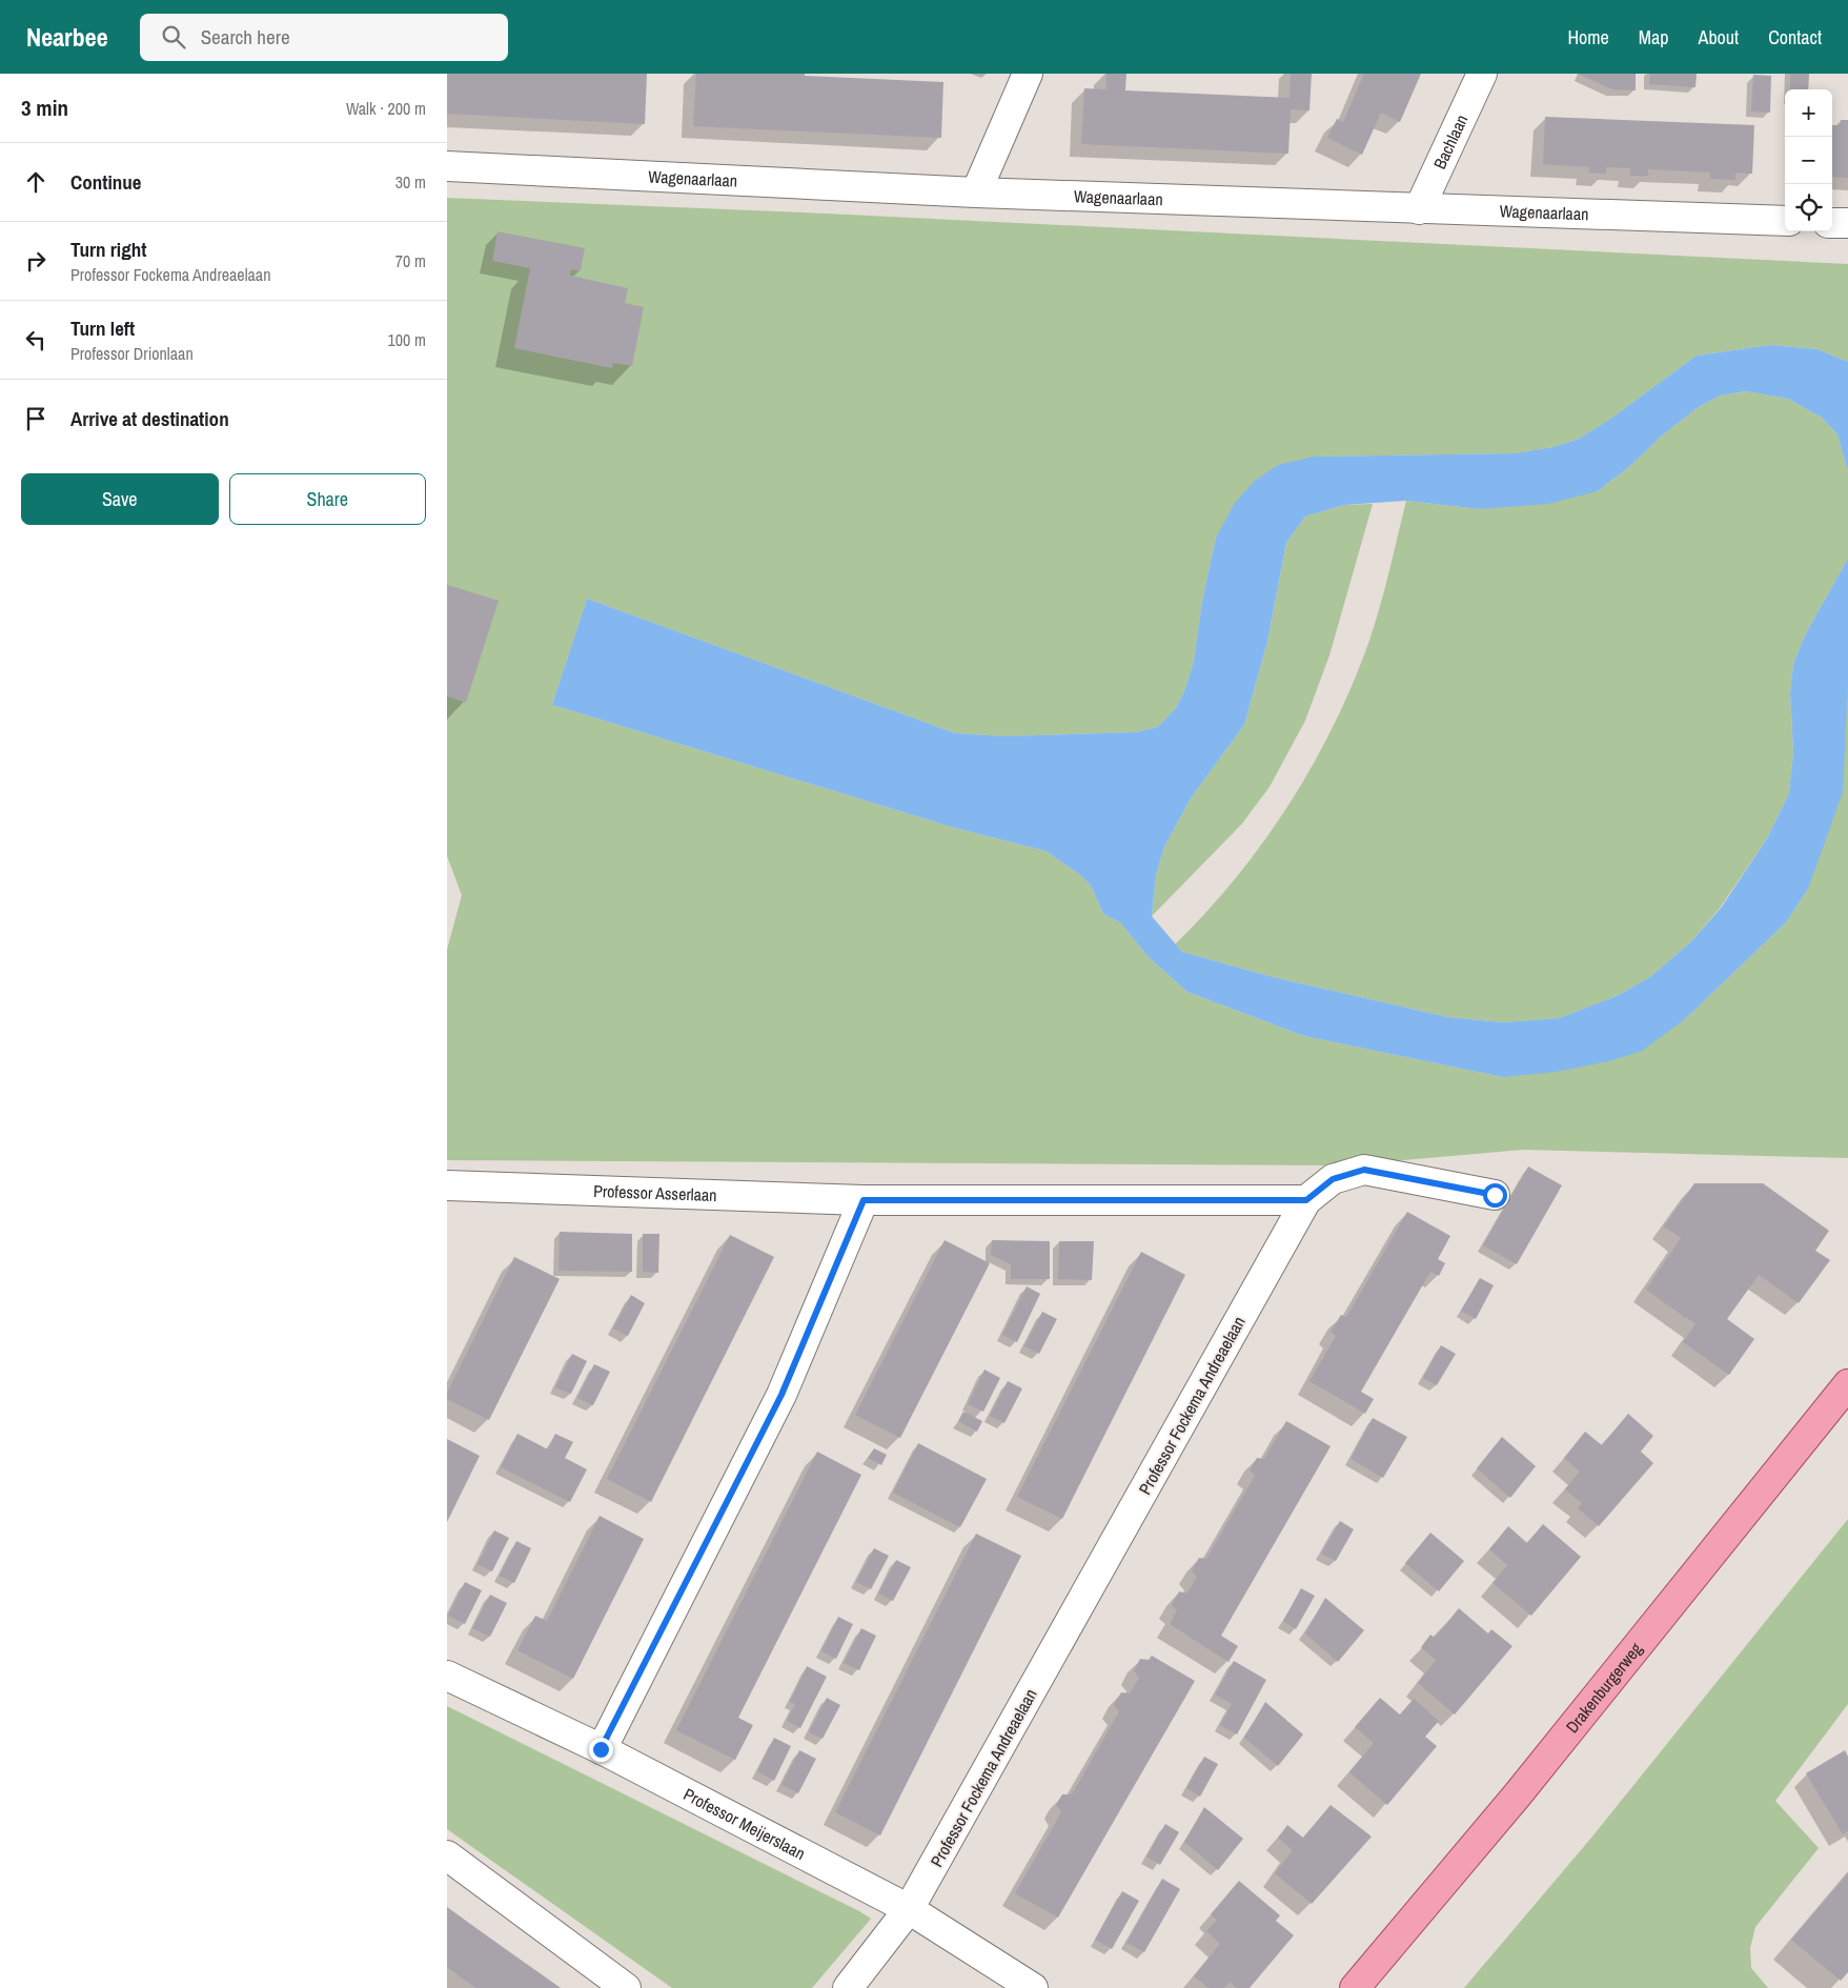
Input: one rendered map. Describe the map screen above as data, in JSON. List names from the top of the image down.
{
  "streets": {
    "main road": ["Drakenburgerweg"],
    "street": [
      "Bachlaan",
      "Wagenaarlaan",
      "Professor Asserlaan",
      "Professor Fockema Andreaelaan",
      "Professor Meijerslaan"
    ]
  },
  "crossings": [
    ["Bachlaan", "Wagenaarlaan"],
    ["Professor Fockema Andreaelaan", "Professor Meijerslaan"]
  ],
  "page": {
    "header": "Nearbee",
    "search": "Search here",
    "nav": [
      "Home",
      "Map",
      "About",
      "Contact"
    ],
    "heading": ["3 min", "Walk · 200 m"],
    "map_buttons": ["+", "−"],
    "list": [
      ["Continue", "30 m"],
      ["Turn right", "Professor Fockema Andreaelaan", "70 m"],
      ["Turn left", "Professor Drionlaan", "100 m"],
      "Arrive at destination"
    ],
    "buttons": ["Save", "Share"]
  }
}
